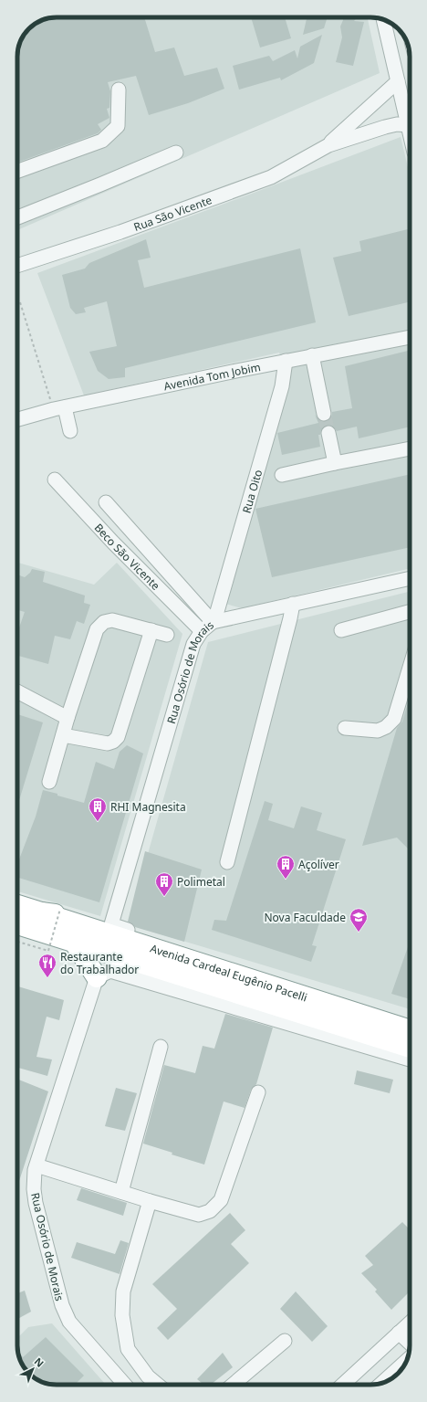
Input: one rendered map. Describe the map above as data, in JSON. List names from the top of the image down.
{
  "streets": {
    "highway": ["Avenida Cardeal Eugênio Pacelli"],
    "street": [
      "Rua São Vicente",
      "Avenida Tom Jobim",
      "Rua Oito",
      "Beco São Vicente",
      "Rua Osório de Morais"
    ]
  },
  "crossings": [
    ["Avenida Tom Jobim", "Rua Oito"],
    ["Rua Oito", "Rua Osório de Morais"],
    ["Beco São Vicente", "Rua Osório de Morais"],
    ["Rua Osório de Morais", "Avenida Cardeal Eugênio Pacelli"]
  ],
  "places": {
    "building": ["RHI Magnesita", "Açolíver", "Polimetal"],
    "school or university": ["Nova Faculdade"],
    "restaurant": ["Restaurante do Trabalhador"]
  },
  "north": "top right"
}
